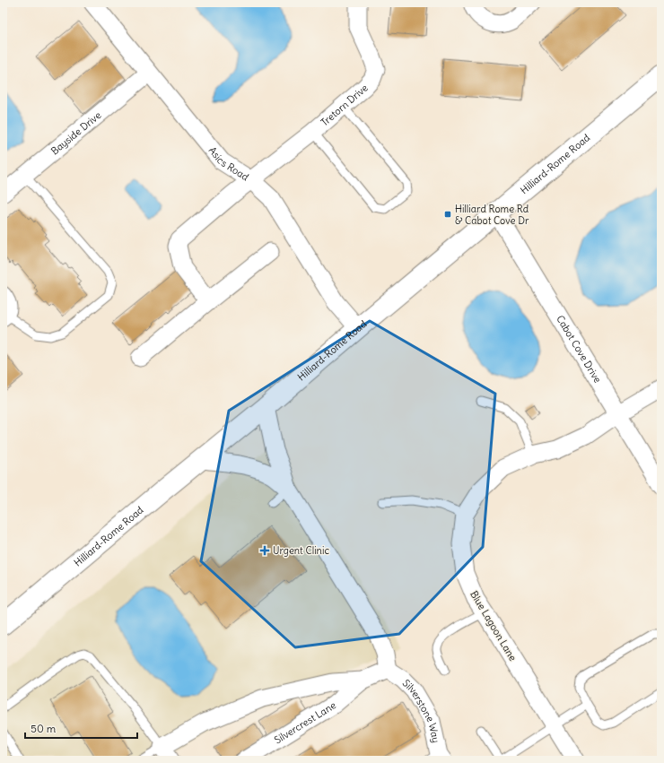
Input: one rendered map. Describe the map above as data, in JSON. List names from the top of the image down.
{
  "streets": {
    "main road": ["Hilliard-Rome Road"],
    "street": [
      "Tretorn Drive",
      "Bayside Drive",
      "Asics Road",
      "Cabot Cove Drive",
      "Blue Lagoon Lane",
      "Silverstone Way",
      "Silvercrest Lane"
    ]
  },
  "crossings": [
    ["Tretorn Drive", "Asics Road"],
    ["Bayside Drive", "Asics Road"],
    ["Asics Road", "Hilliard-Rome Road"],
    ["Hilliard-Rome Road", "Cabot Cove Drive"],
    ["Cabot Cove Drive", "Blue Lagoon Lane"]
  ],
  "places": {
    "transit": ["Hilliard Rome Rd & Cabot Cove Dr"],
    "health": ["Urgent Clinic"]
  },
  "scale_bar": "50 m"
}
